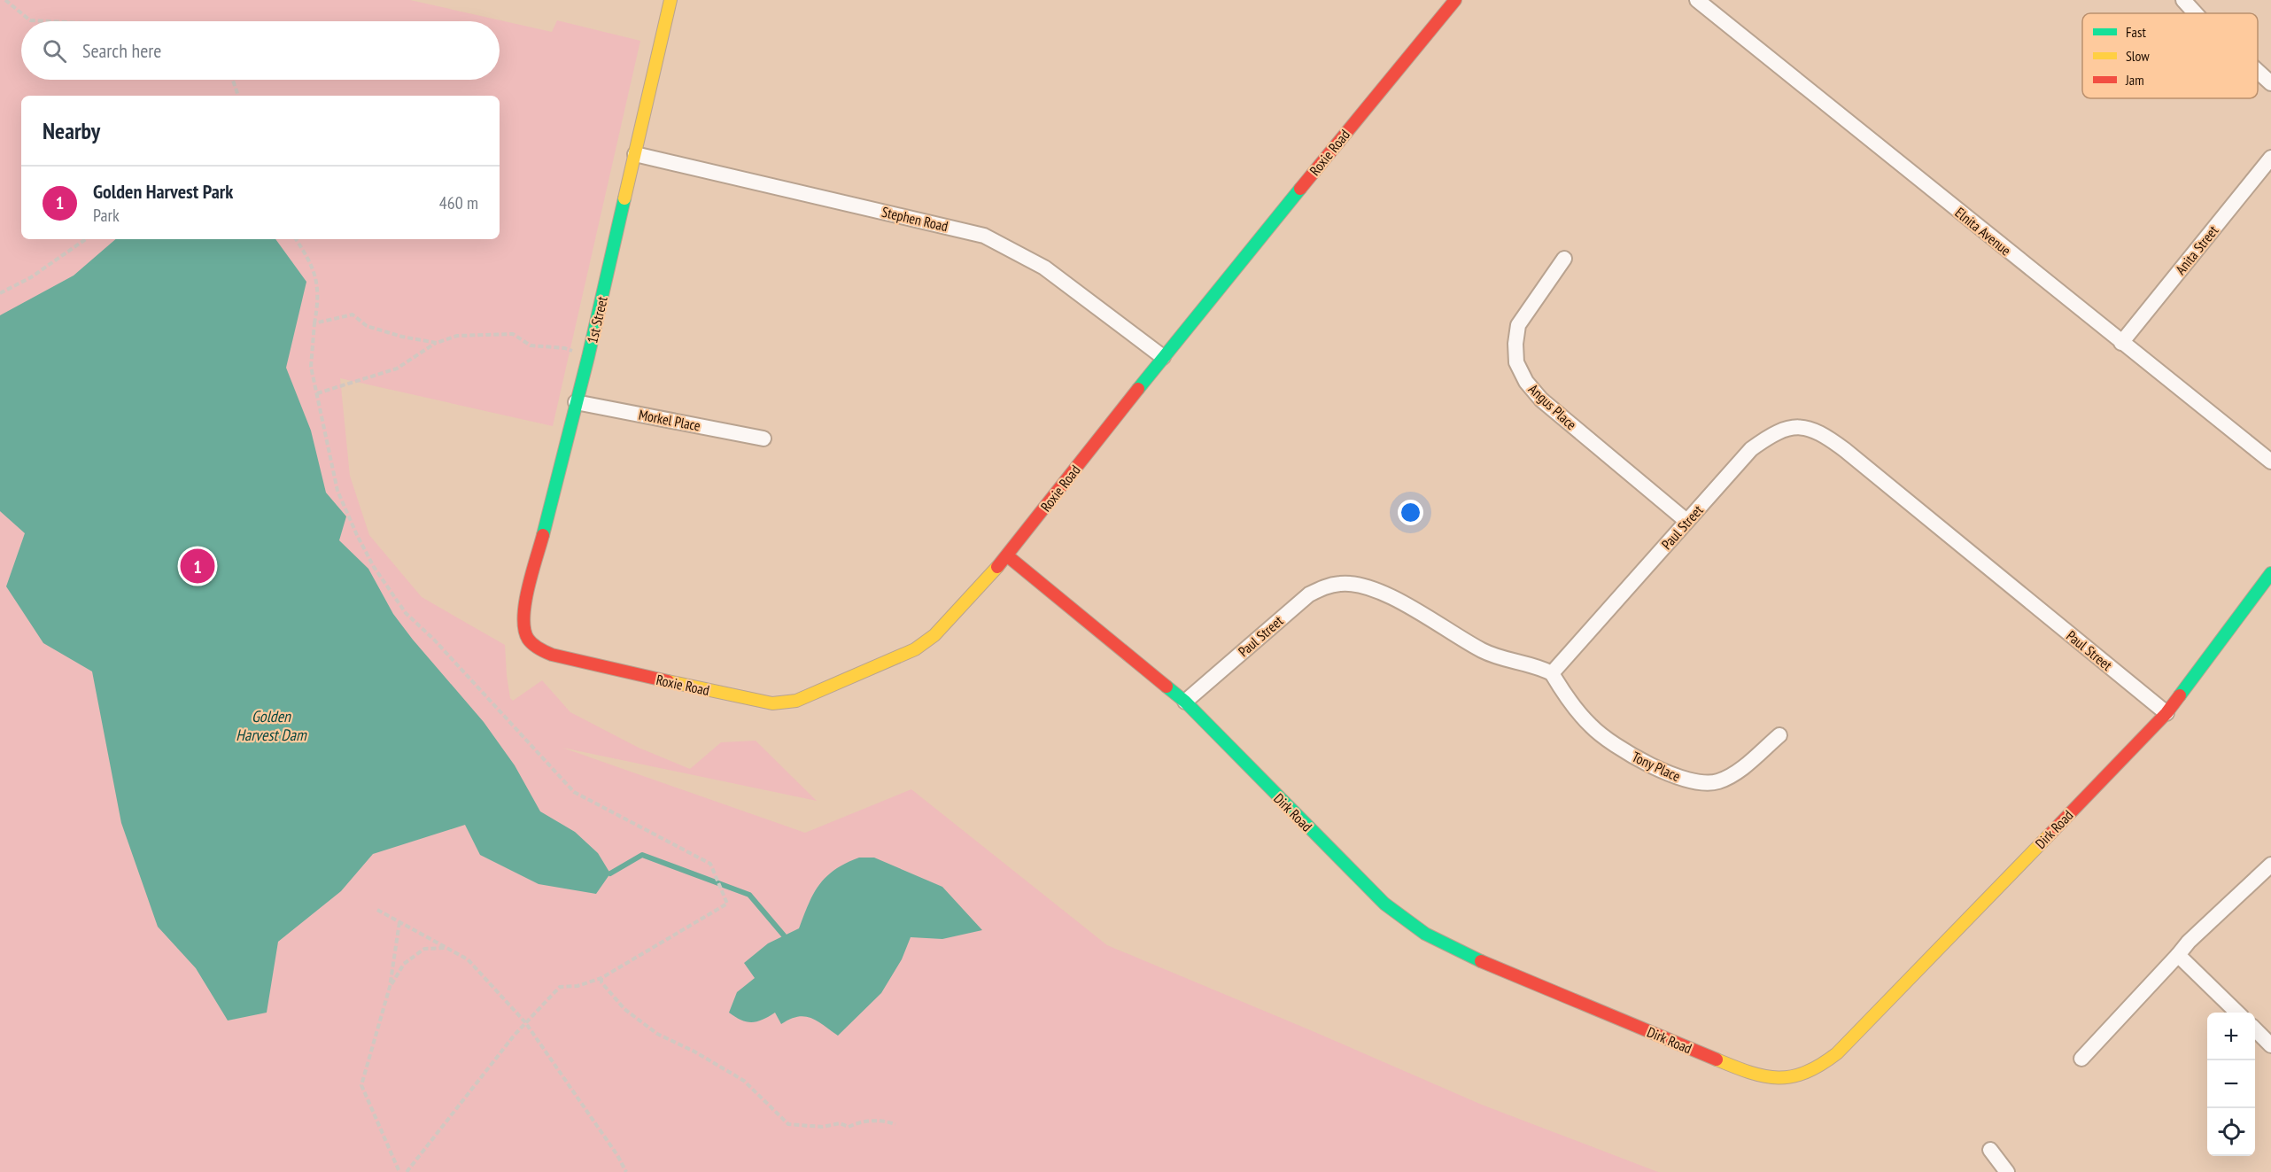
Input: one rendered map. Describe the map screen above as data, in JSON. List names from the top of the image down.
{
  "streets": {
    "street": [
      "Roxie Road",
      "Stephen Road",
      "Elnita Avenue",
      "Anita Street",
      "1st Street",
      "Angus Place",
      "Morkel Place",
      "Paul Street",
      "Tony Place",
      "Dirk Road"
    ]
  },
  "crossings": [
    ["Roxie Road", "Stephen Road"],
    ["Roxie Road", "1st Street"],
    ["Roxie Road", "Dirk Road"],
    ["Stephen Road", "1st Street"],
    ["Elnita Avenue", "Anita Street"],
    ["1st Street", "Morkel Place"],
    ["Angus Place", "Paul Street"],
    ["Paul Street", "Tony Place"],
    ["Paul Street", "Dirk Road"]
  ],
  "water": ["Golden Harvest Dam"],
  "legend": ["Fast", "Slow", "Jam"],
  "page": {
    "search": "Search here",
    "heading": "Nearby",
    "list": [
      {
        "mark": "1",
        "name": "Golden Harvest Park",
        "note": "Park",
        "value": "460 m"
      }
    ],
    "pins": "1",
    "map_buttons": ["+", "−"]
  }
}
